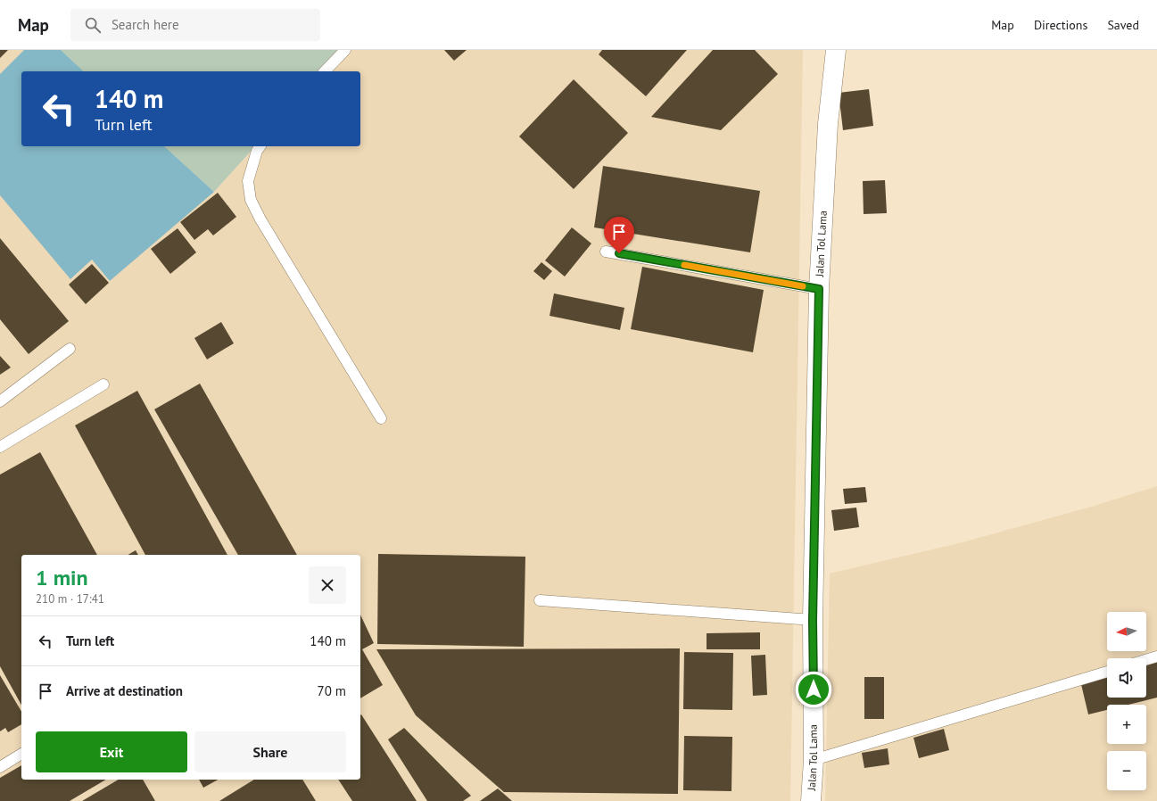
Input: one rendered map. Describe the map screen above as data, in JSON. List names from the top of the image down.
{
  "streets": {
    "street": ["Jalan Tol Lama"]
  },
  "north": "left",
  "page": {
    "header": "Map",
    "search": "Search here",
    "nav": ["Map", "Directions", "Saved"],
    "turn": ["140 m", "Turn left"],
    "heading": ["1 min", "210 m · 17:41"],
    "map_buttons": ["+", "−"],
    "list": [
      {
        "name": "Turn left",
        "value": "140 m"
      },
      {
        "name": "Arrive at destination",
        "value": "70 m"
      }
    ],
    "buttons": ["Exit", "Share"]
  }
}
